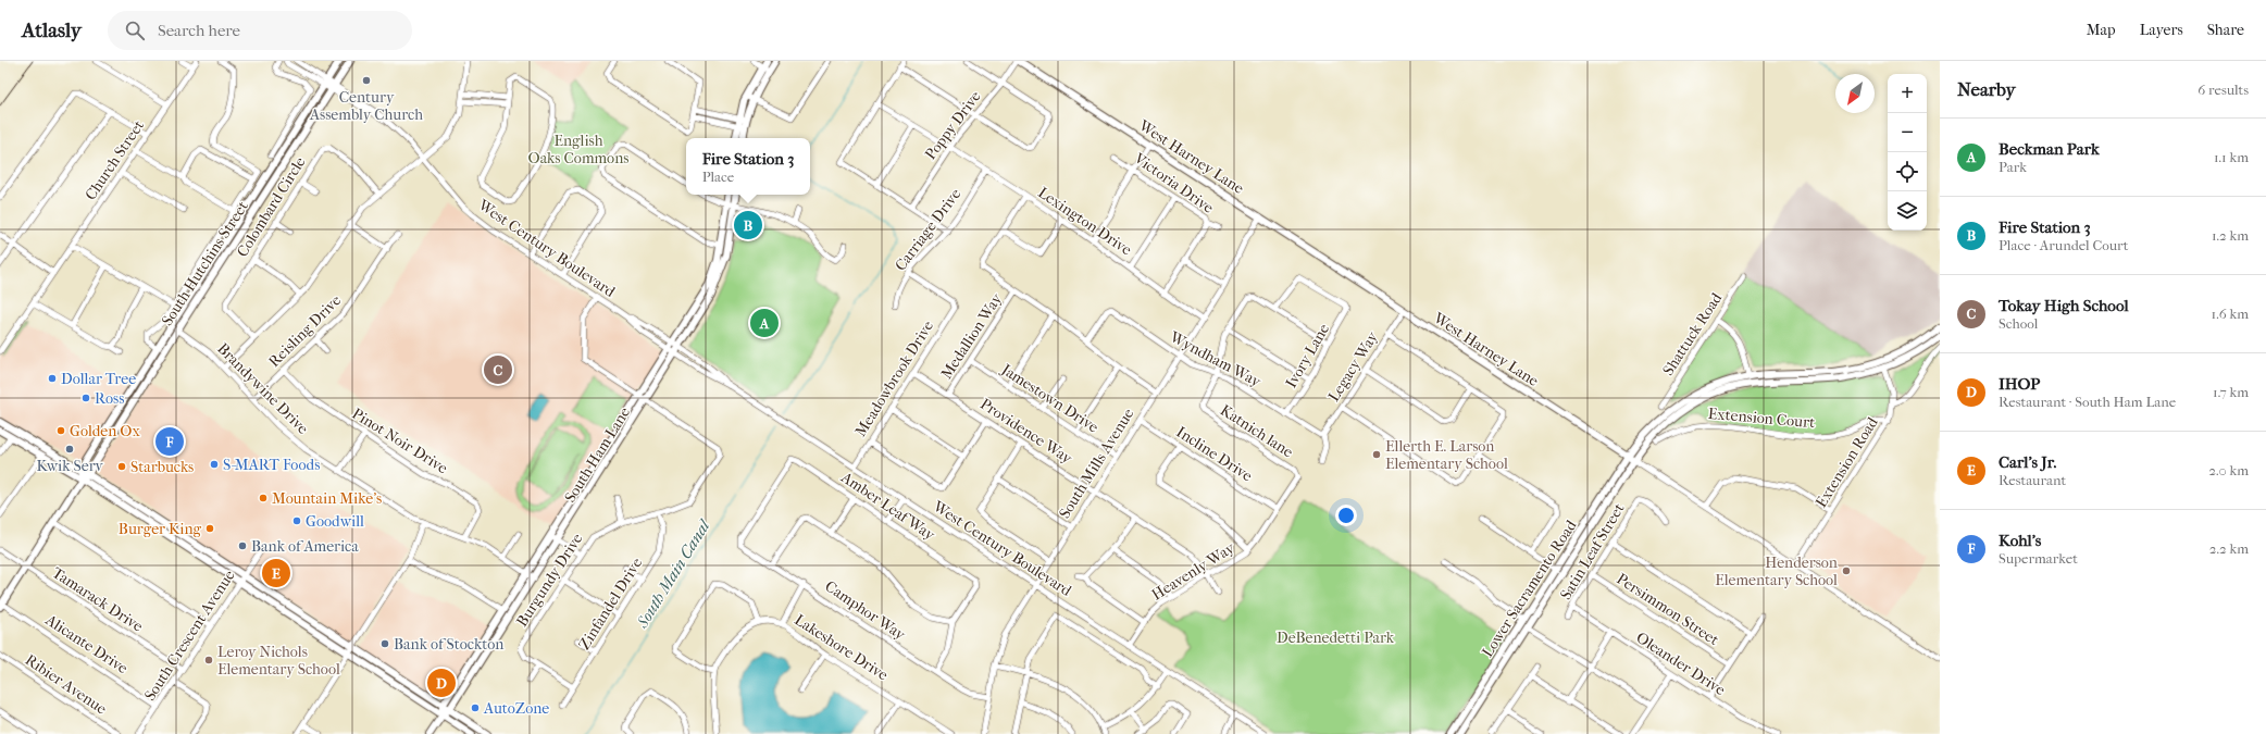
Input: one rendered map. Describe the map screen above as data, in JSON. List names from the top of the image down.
{
  "streets": {
    "main road": [
      "West Harney Lane",
      "South Hutchins Street",
      "South Ham Lane",
      "Lower Sacramento Road"
    ],
    "street": [
      "Poppy Drive",
      "Church Street",
      "Victoria Drive",
      "Colombard Circle",
      "Lexington Drive",
      "Carriage Drive",
      "West Century Boulevard",
      "Reisling Drive",
      "Shattuck Road",
      "Medallion Way",
      "Ivory Lane",
      "Wyndham Way",
      "Legacy Way",
      "Meadowbrook Drive",
      "Brandywine Drive",
      "Jamestown Drive",
      "Extension Court",
      "Providence Way",
      "Katnich lane",
      "Pinot Noir Drive",
      "Incline Drive",
      "Extension Road",
      "South Mills Avenue",
      "Amber Leaf Way",
      "Satin Leaf Street",
      "Heavenly Way",
      "Burgundy Drive",
      "Tamarack Drive",
      "Zinfandel Drive",
      "Persimmon Street",
      "Camphor Way",
      "South Crescent Avenue",
      "Alicante Drive",
      "Lakeshore Drive",
      "Oleander Drive",
      "Ribier Avenue"
    ]
  },
  "crossings": [
    ["Poppy Drive", "West Harney Lane"],
    ["Poppy Drive", "Lexington Drive"],
    ["West Harney Lane", "Legacy Way"],
    ["West Harney Lane", "Extension Road"],
    ["West Harney Lane", "South Mills Avenue"],
    ["West Harney Lane", "Lower Sacramento Road"],
    ["Lexington Drive", "Carriage Drive"],
    ["Lexington Drive", "South Mills Avenue"],
    ["Carriage Drive", "Meadowbrook Drive"],
    ["West Century Boulevard", "South Hutchins Street"],
    ["West Century Boulevard", "Meadowbrook Drive"],
    ["West Century Boulevard", "South Ham Lane"],
    ["West Century Boulevard", "South Mills Avenue"],
    ["West Century Boulevard", "Heavenly Way"],
    ["South Hutchins Street", "Brandywine Drive"],
    ["South Hutchins Street", "Tamarack Drive"],
    ["South Hutchins Street", "Alicante Drive"],
    ["Reisling Drive", "Brandywine Drive"],
    ["Reisling Drive", "Pinot Noir Drive"],
    ["Medallion Way", "Jamestown Drive"],
    ["Medallion Way", "Providence Way"],
    ["Ivory Lane", "Wyndham Way"],
    ["Wyndham Way", "Legacy Way"],
    ["Wyndham Way", "Katnich lane"],
    ["Wyndham Way", "South Mills Avenue"],
    ["Meadowbrook Drive", "Providence Way"],
    ["Brandywine Drive", "Pinot Noir Drive"],
    ["Brandywine Drive", "South Ham Lane"],
    ["Jamestown Drive", "South Mills Avenue"],
    ["Extension Court", "Extension Road"],
    ["Providence Way", "South Mills Avenue"],
    ["Providence Way", "Heavenly Way"],
    ["Katnich lane", "Heavenly Way"],
    ["Incline Drive", "South Mills Avenue"],
    ["Incline Drive", "Heavenly Way"],
    ["South Ham Lane", "Burgundy Drive"],
    ["South Mills Avenue", "Camphor Way"],
    ["Amber Leaf Way", "Camphor Way"],
    ["Satin Leaf Street", "Persimmon Street"],
    ["Satin Leaf Street", "Oleander Drive"],
    ["Burgundy Drive", "Zinfandel Drive"],
    ["Tamarack Drive", "South Crescent Avenue"],
    ["South Crescent Avenue", "Alicante Drive"]
  ],
  "water": ["South Main Canal"],
  "parks": ["English Oaks Commons", "DeBenedetti Park"],
  "places": [
    "Century Assembly Church",
    "Dollar Tree",
    "Ross",
    "Golden Ox",
    "Kwik Serv",
    "Ellerth E. Larson Elementary School",
    "S-MART Foods",
    "Starbucks",
    "Mountain Mike's",
    "Goodwill",
    "Burger King",
    "Bank of America",
    "Henderson Elementary School",
    "Bank of Stockton",
    "Leroy Nichols Elementary School",
    "AutoZone"
  ],
  "north": "bottom left",
  "page": {
    "header": "Atlasly",
    "search": "Search here",
    "nav": ["Map", "Layers", "Share"],
    "heading": ["Nearby", "6 results"],
    "map_buttons": ["+", "−"],
    "list": [
      {
        "mark": "A",
        "name": "Beckman Park",
        "note": "Park",
        "value": "1.1 km"
      },
      {
        "mark": "B",
        "name": "Fire Station 3",
        "note": "Place · Arundel Court",
        "value": "1.2 km"
      },
      {
        "mark": "C",
        "name": "Tokay High School",
        "note": "School",
        "value": "1.6 km"
      },
      {
        "mark": "D",
        "name": "IHOP",
        "note": "Restaurant · South Ham Lane",
        "value": "1.7 km"
      },
      {
        "mark": "E",
        "name": "Carl's Jr.",
        "note": "Restaurant",
        "value": "2.0 km"
      },
      {
        "mark": "F",
        "name": "Kohl's",
        "note": "Supermarket",
        "value": "2.2 km"
      }
    ],
    "popup": ["Fire Station 3", "Place"],
    "pins": [
      "B",
      "A",
      "C",
      "F",
      "E",
      "D"
    ]
  }
}
